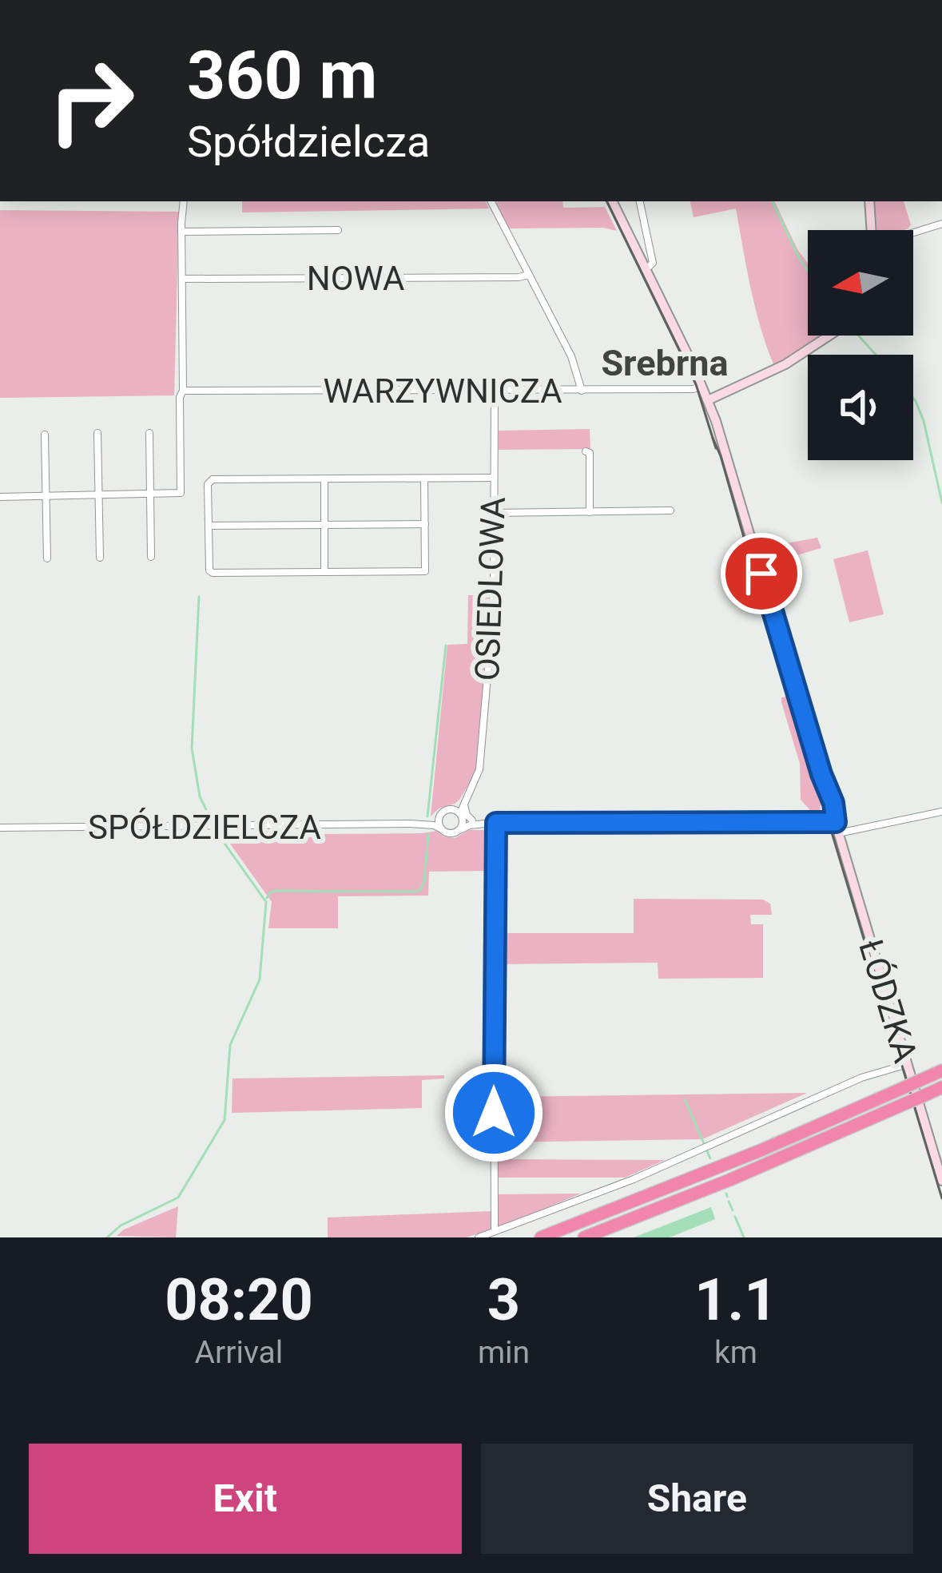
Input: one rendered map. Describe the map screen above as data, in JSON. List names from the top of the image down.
{
  "streets": {
    "main road": ["ŁÓDZKA"],
    "street": [
      "NOWA",
      "WARZYWNICZA",
      "OSIEDLOWA",
      "SPÓŁDZIELCZA"
    ]
  },
  "crossings": [
    ["WARZYWNICZA", "OSIEDLOWA"],
    ["WARZYWNICZA", "ŁÓDZKA"]
  ],
  "districts": ["Srebrna"],
  "north": "left",
  "page": {
    "turn": ["360 m", "Spółdzielcza"],
    "eta": [
      "08:20",
      "Arrival",
      "3",
      "min",
      "1.1",
      "km"
    ],
    "buttons": ["Exit", "Share"]
  }
}
